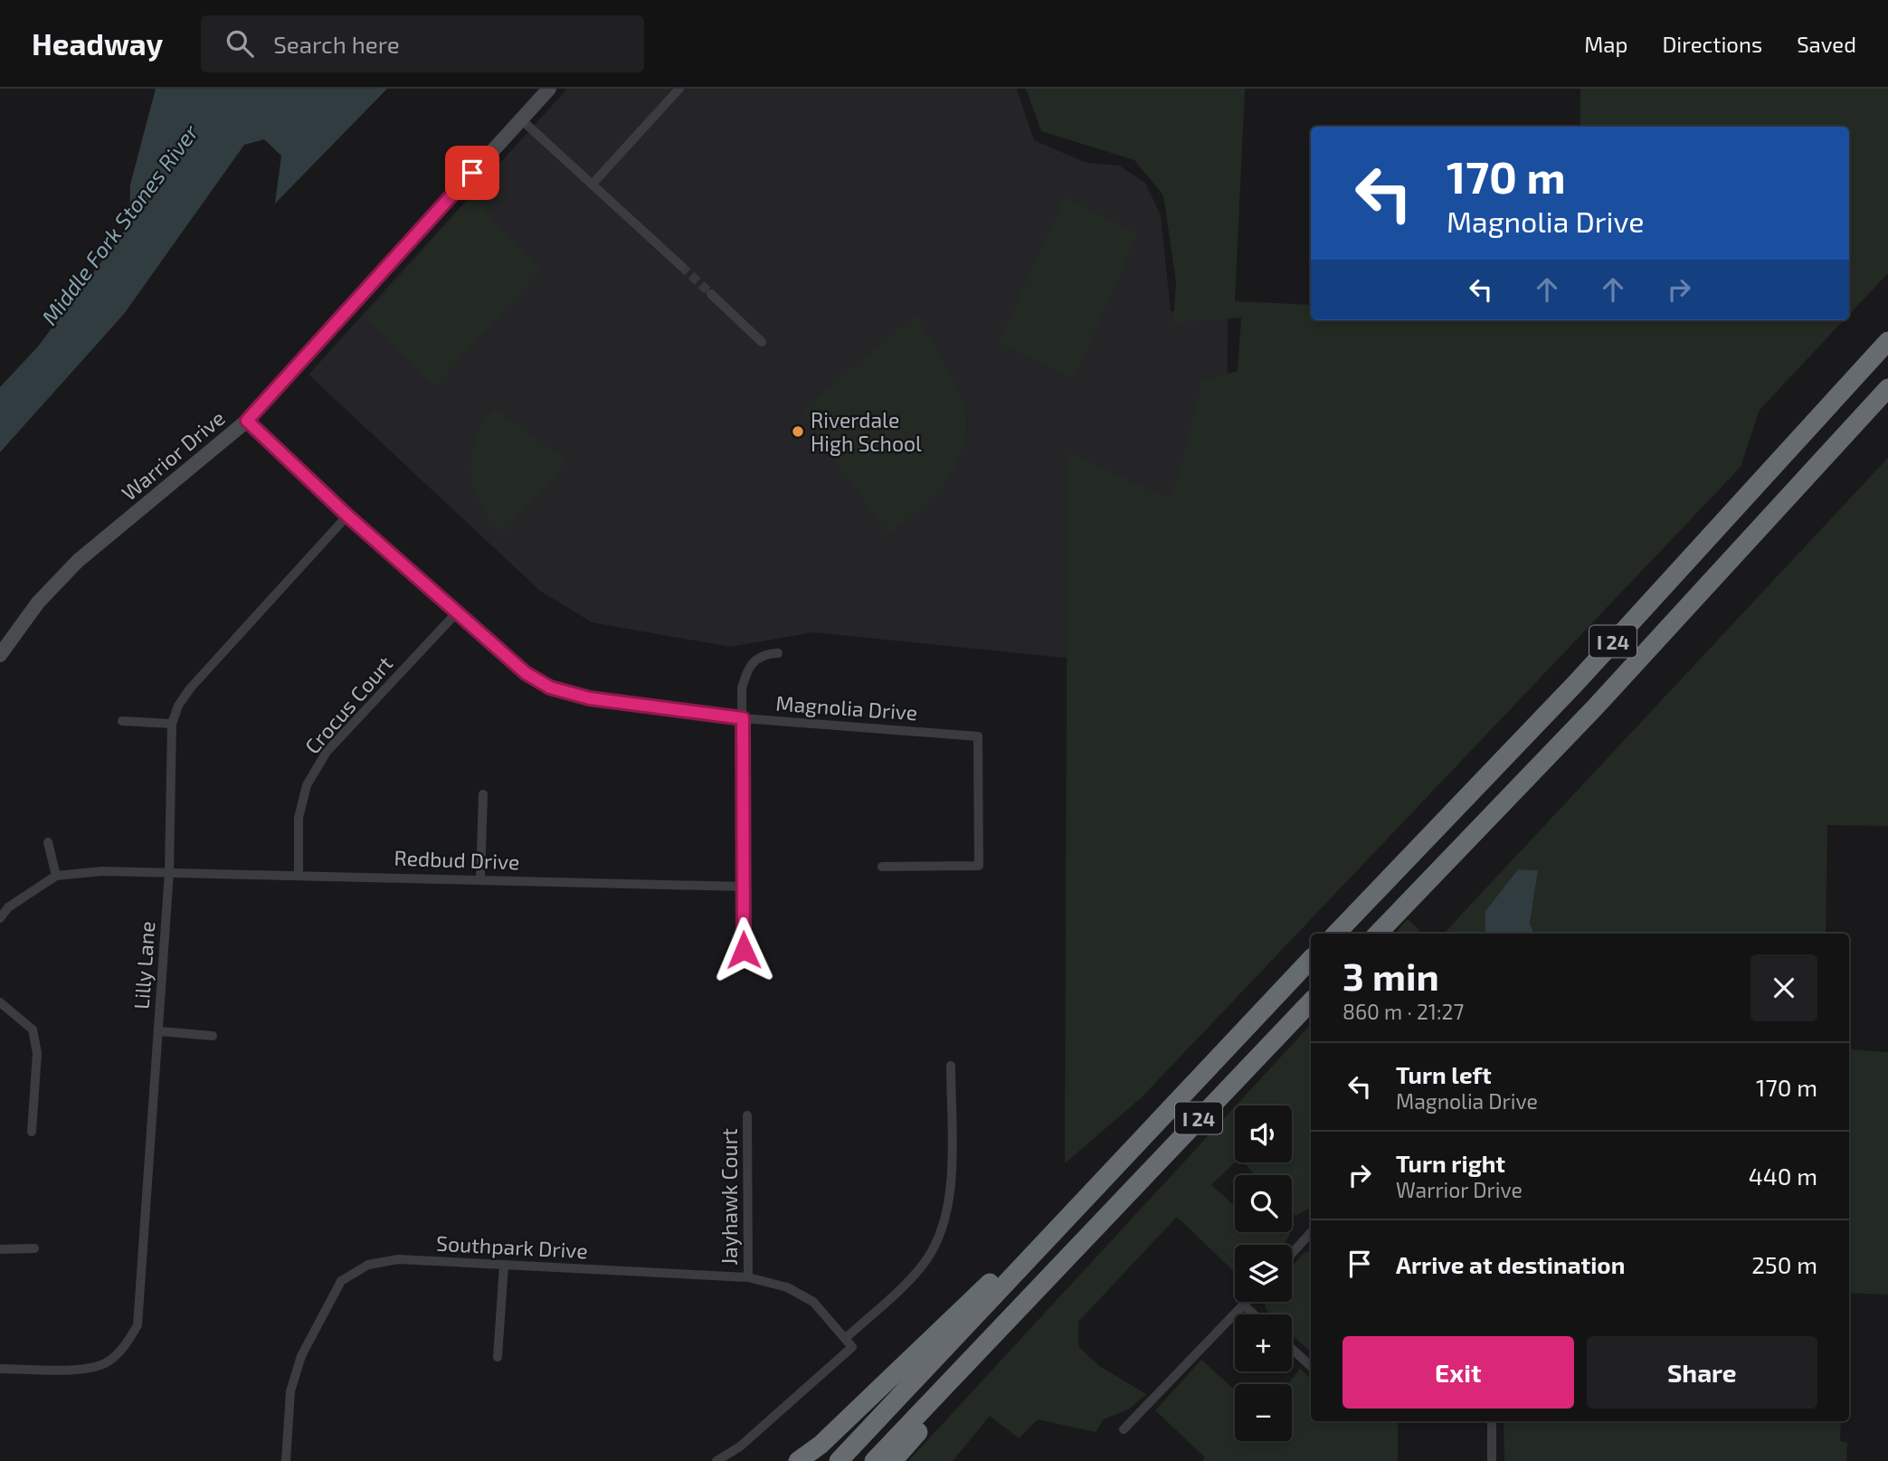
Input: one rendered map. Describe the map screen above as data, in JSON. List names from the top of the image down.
{
  "streets": {
    "highway": ["I 24"],
    "street": [
      "Warrior Drive",
      "Crocus Court",
      "Magnolia Drive",
      "Redbud Drive",
      "Lilly Lane",
      "Jayhawk Court",
      "Southpark Drive"
    ]
  },
  "crossings": [
    ["Warrior Drive", "Magnolia Drive"],
    ["Crocus Court", "Magnolia Drive"],
    ["Crocus Court", "Redbud Drive"],
    ["Magnolia Drive", "Lilly Lane"],
    ["Redbud Drive", "Lilly Lane"],
    ["Jayhawk Court", "Southpark Drive"]
  ],
  "water": ["Middle Fork Stones River"],
  "places": ["Riverdale High School"],
  "page": {
    "header": "Headway",
    "search": "Search here",
    "nav": ["Map", "Directions", "Saved"],
    "turn": ["170 m", "Magnolia Drive"],
    "heading": ["3 min", "860 m · 21:27"],
    "list": [
      {
        "name": "Turn left",
        "note": "Magnolia Drive",
        "value": "170 m"
      },
      {
        "name": "Turn right",
        "note": "Warrior Drive",
        "value": "440 m"
      },
      {
        "name": "Arrive at destination",
        "value": "250 m"
      }
    ],
    "map_buttons": ["+", "−"],
    "buttons": ["Exit", "Share"]
  }
}
